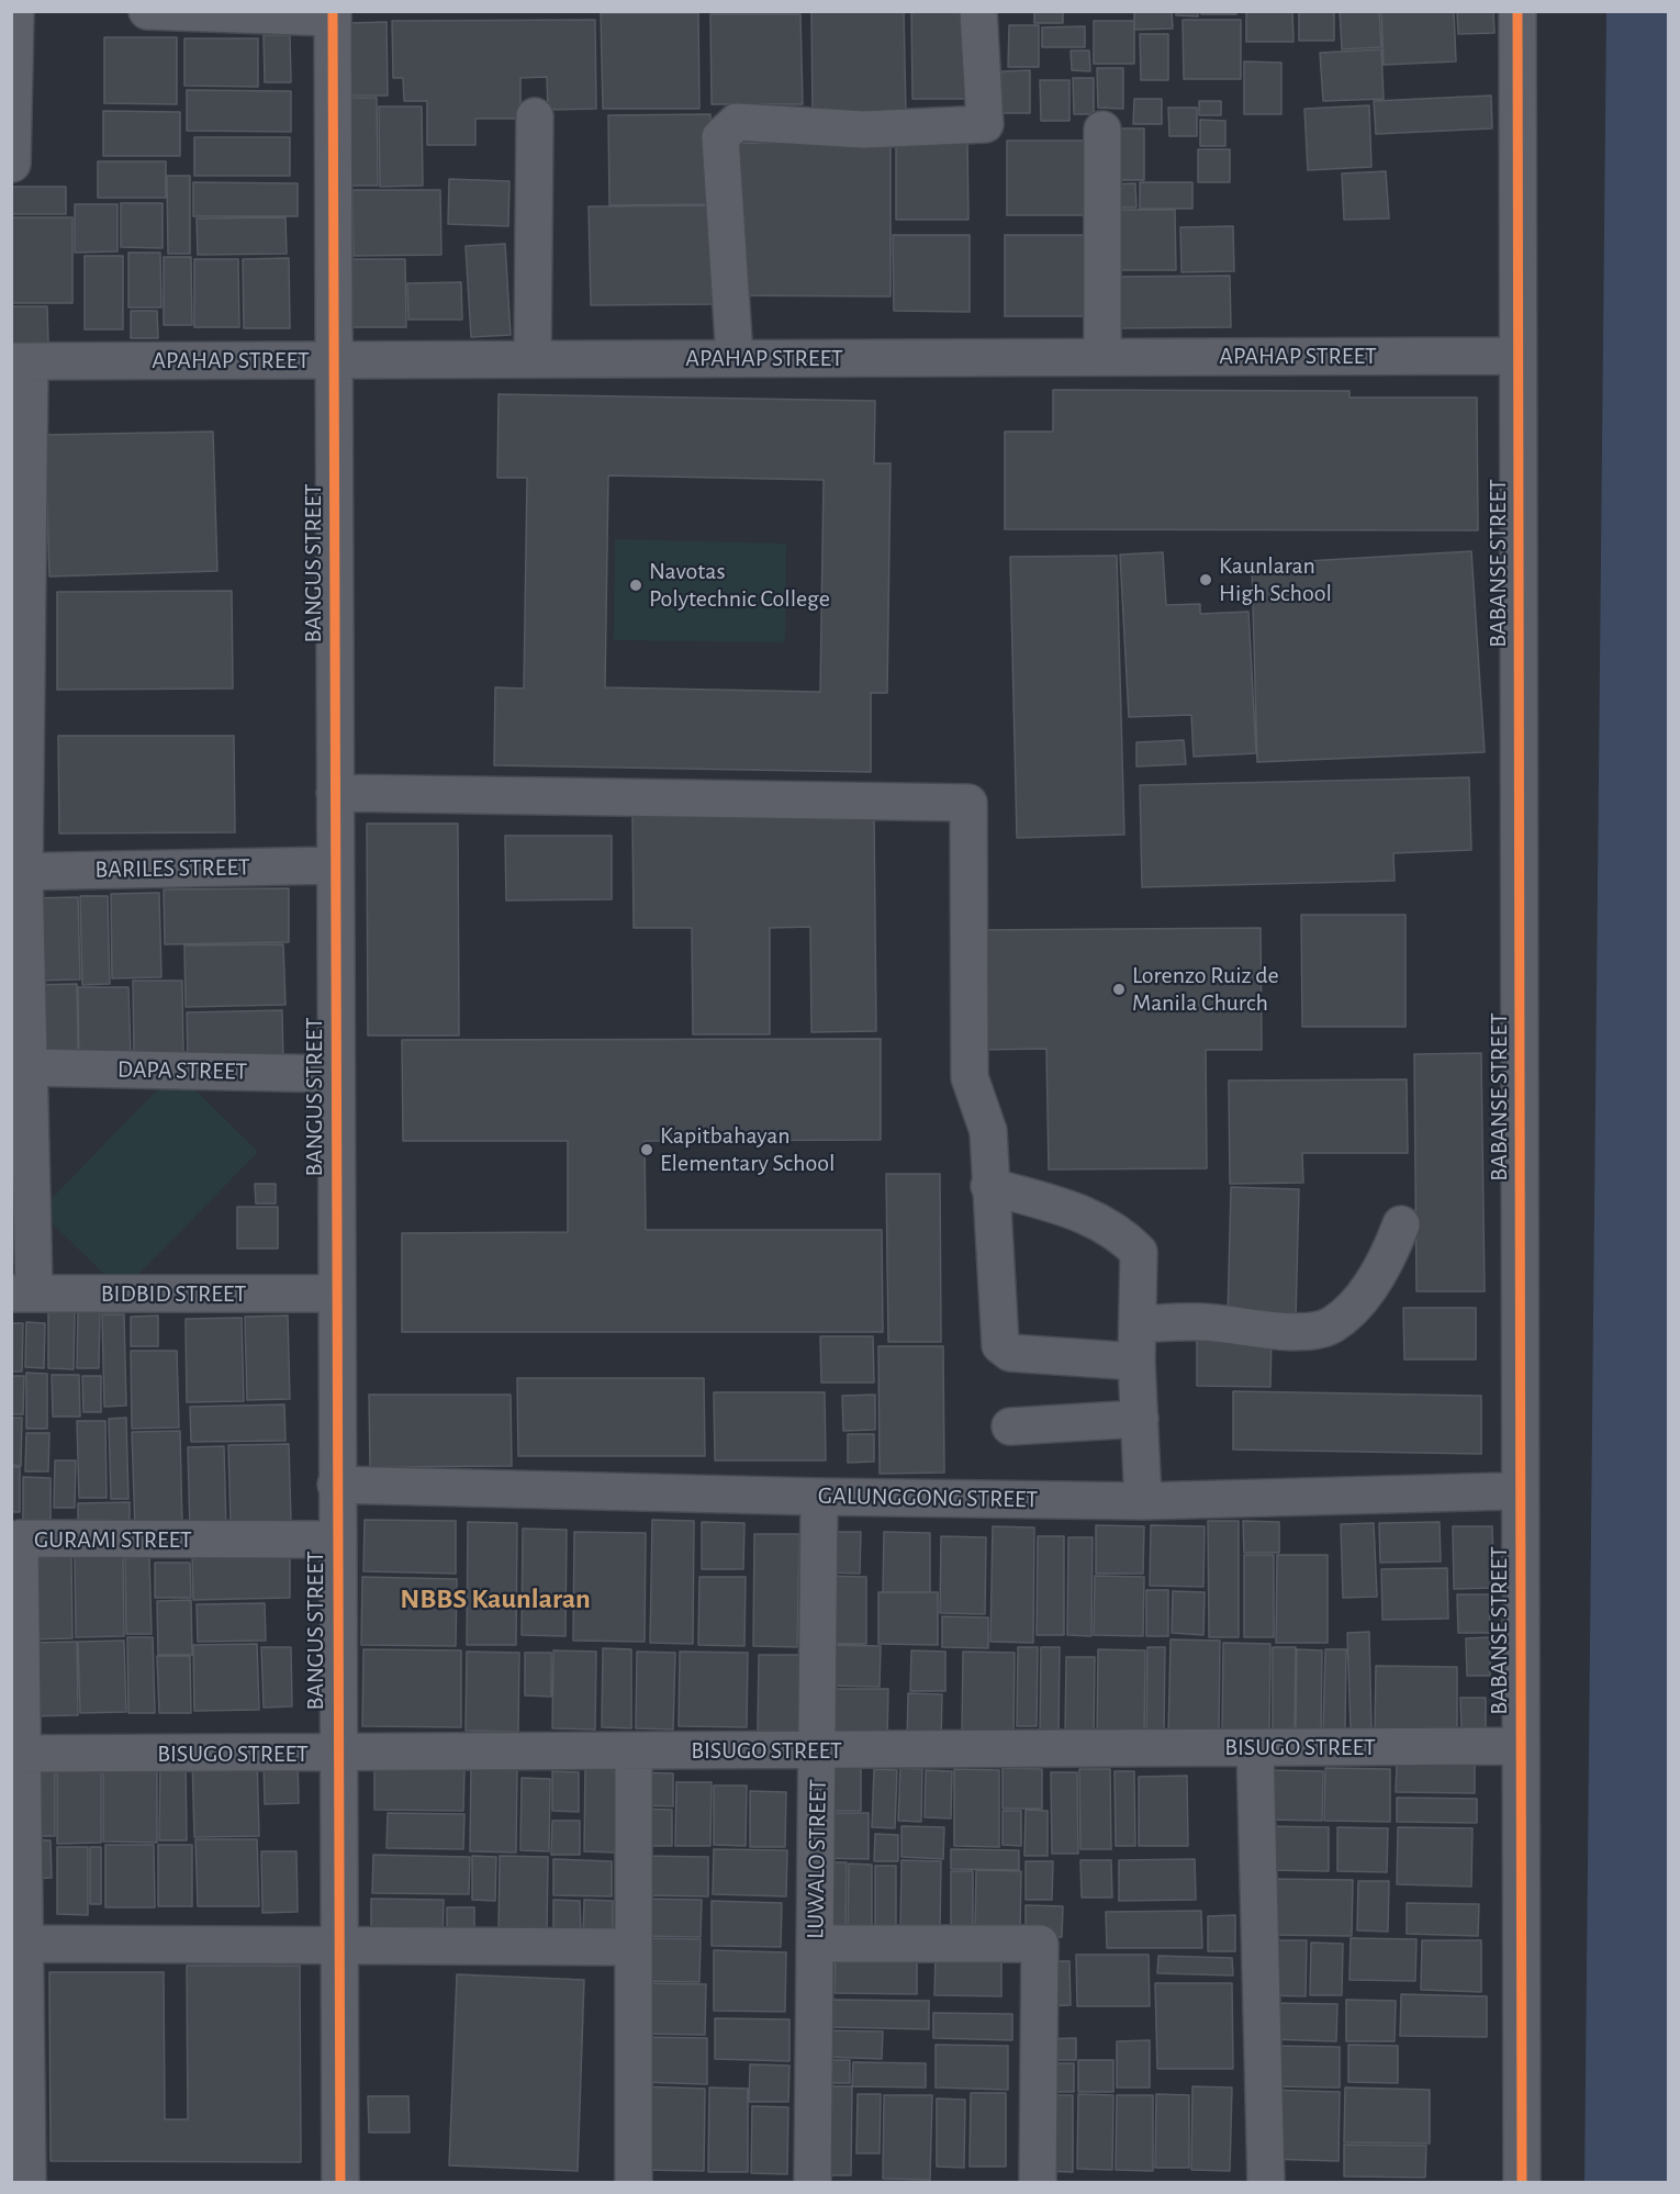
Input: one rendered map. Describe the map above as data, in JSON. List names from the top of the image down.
{
  "streets": {
    "street": [
      "APAHAP STREET",
      "BANGUS STREET",
      "BABANSE STREET",
      "BARILES STREET",
      "DAPA STREET",
      "BIDBID STREET",
      "GALUNGGONG STREET",
      "GURAMI STREET",
      "BISUGO STREET",
      "LUWALO STREET"
    ]
  },
  "crossings": [
    ["APAHAP STREET", "BANGUS STREET"],
    ["APAHAP STREET", "BABANSE STREET"],
    ["BANGUS STREET", "BARILES STREET"],
    ["BANGUS STREET", "DAPA STREET"],
    ["BANGUS STREET", "BIDBID STREET"],
    ["BANGUS STREET", "GALUNGGONG STREET"],
    ["BANGUS STREET", "GURAMI STREET"],
    ["BANGUS STREET", "BISUGO STREET"],
    ["BABANSE STREET", "GALUNGGONG STREET"],
    ["BABANSE STREET", "BISUGO STREET"],
    ["GALUNGGONG STREET", "LUWALO STREET"],
    ["GURAMI STREET", "BISUGO STREET"],
    ["BISUGO STREET", "LUWALO STREET"]
  ],
  "districts": ["NBBS Kaunlaran"],
  "places": [
    "Kaunlaran High School",
    "Navotas Polytechnic College",
    "Lorenzo Ruiz de Manila Church",
    "Kapitbahayan Elementary School"
  ]
}
